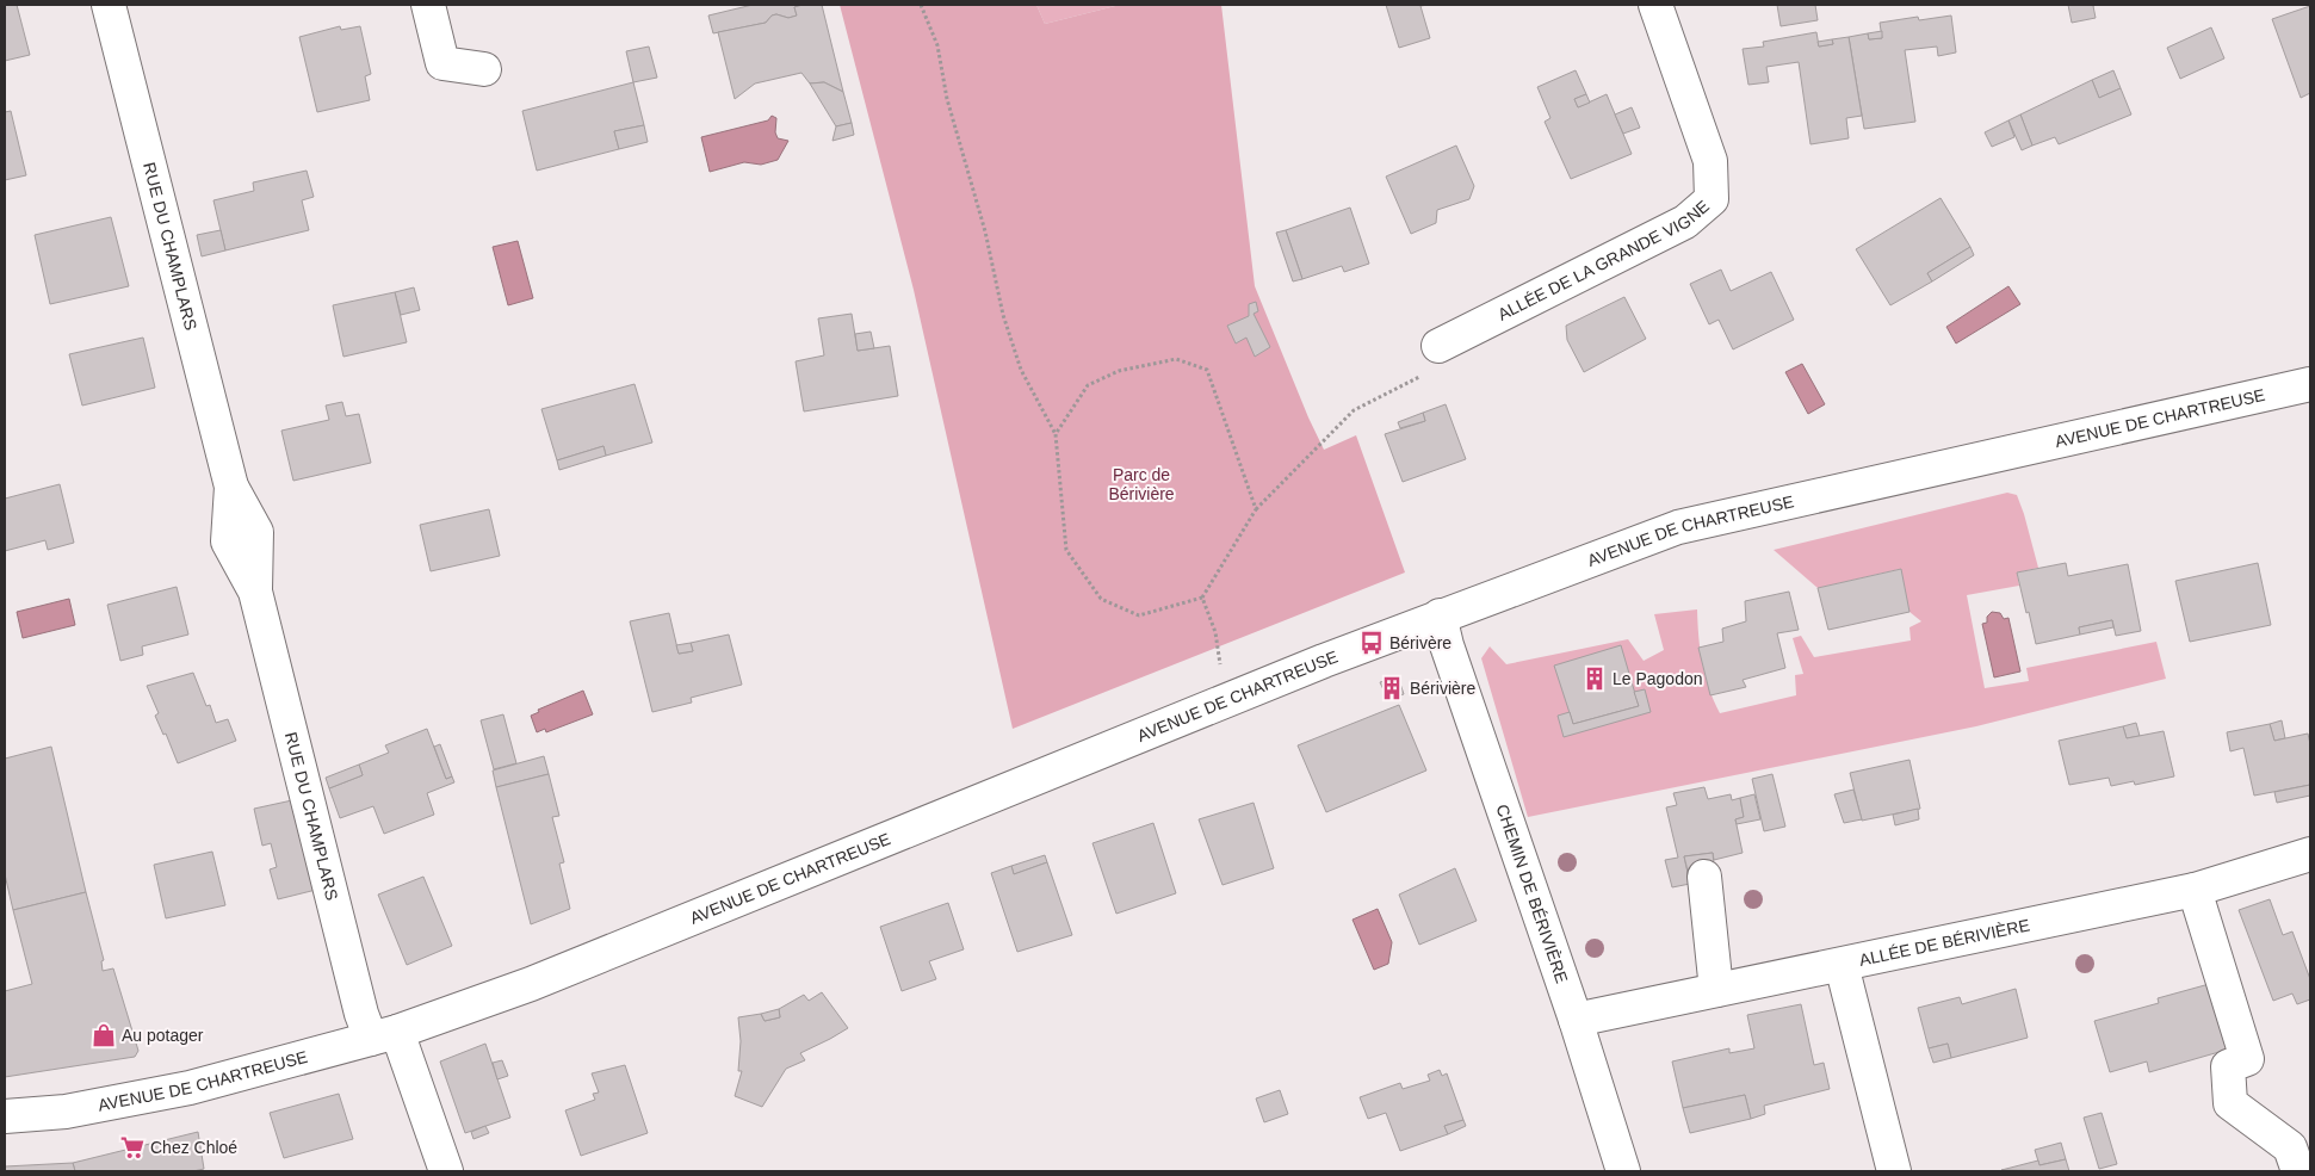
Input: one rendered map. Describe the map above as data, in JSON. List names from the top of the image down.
{
  "streets": {
    "street": [
      "RUE DU CHAMPLARS",
      "ALLÉE DE LA GRANDE VIGNE",
      "AVENUE DE CHARTREUSE",
      "CHEMIN DE BÉRIVIÈRE",
      "ALLÉE DE BÉRIVIÈRE"
    ]
  },
  "crossings": [
    ["RUE DU CHAMPLARS", "AVENUE DE CHARTREUSE"],
    ["AVENUE DE CHARTREUSE", "CHEMIN DE BÉRIVIÈRE"],
    ["CHEMIN DE BÉRIVIÈRE", "ALLÉE DE BÉRIVIÈRE"]
  ],
  "parks": ["Parc de Bérivière"],
  "places": {
    "bus stop": ["Bérivère"],
    "building": ["Le Pagodon", "Bérivière"],
    "shop": ["Au potager"],
    "supermarket": ["Chez Chloé"]
  }
}
